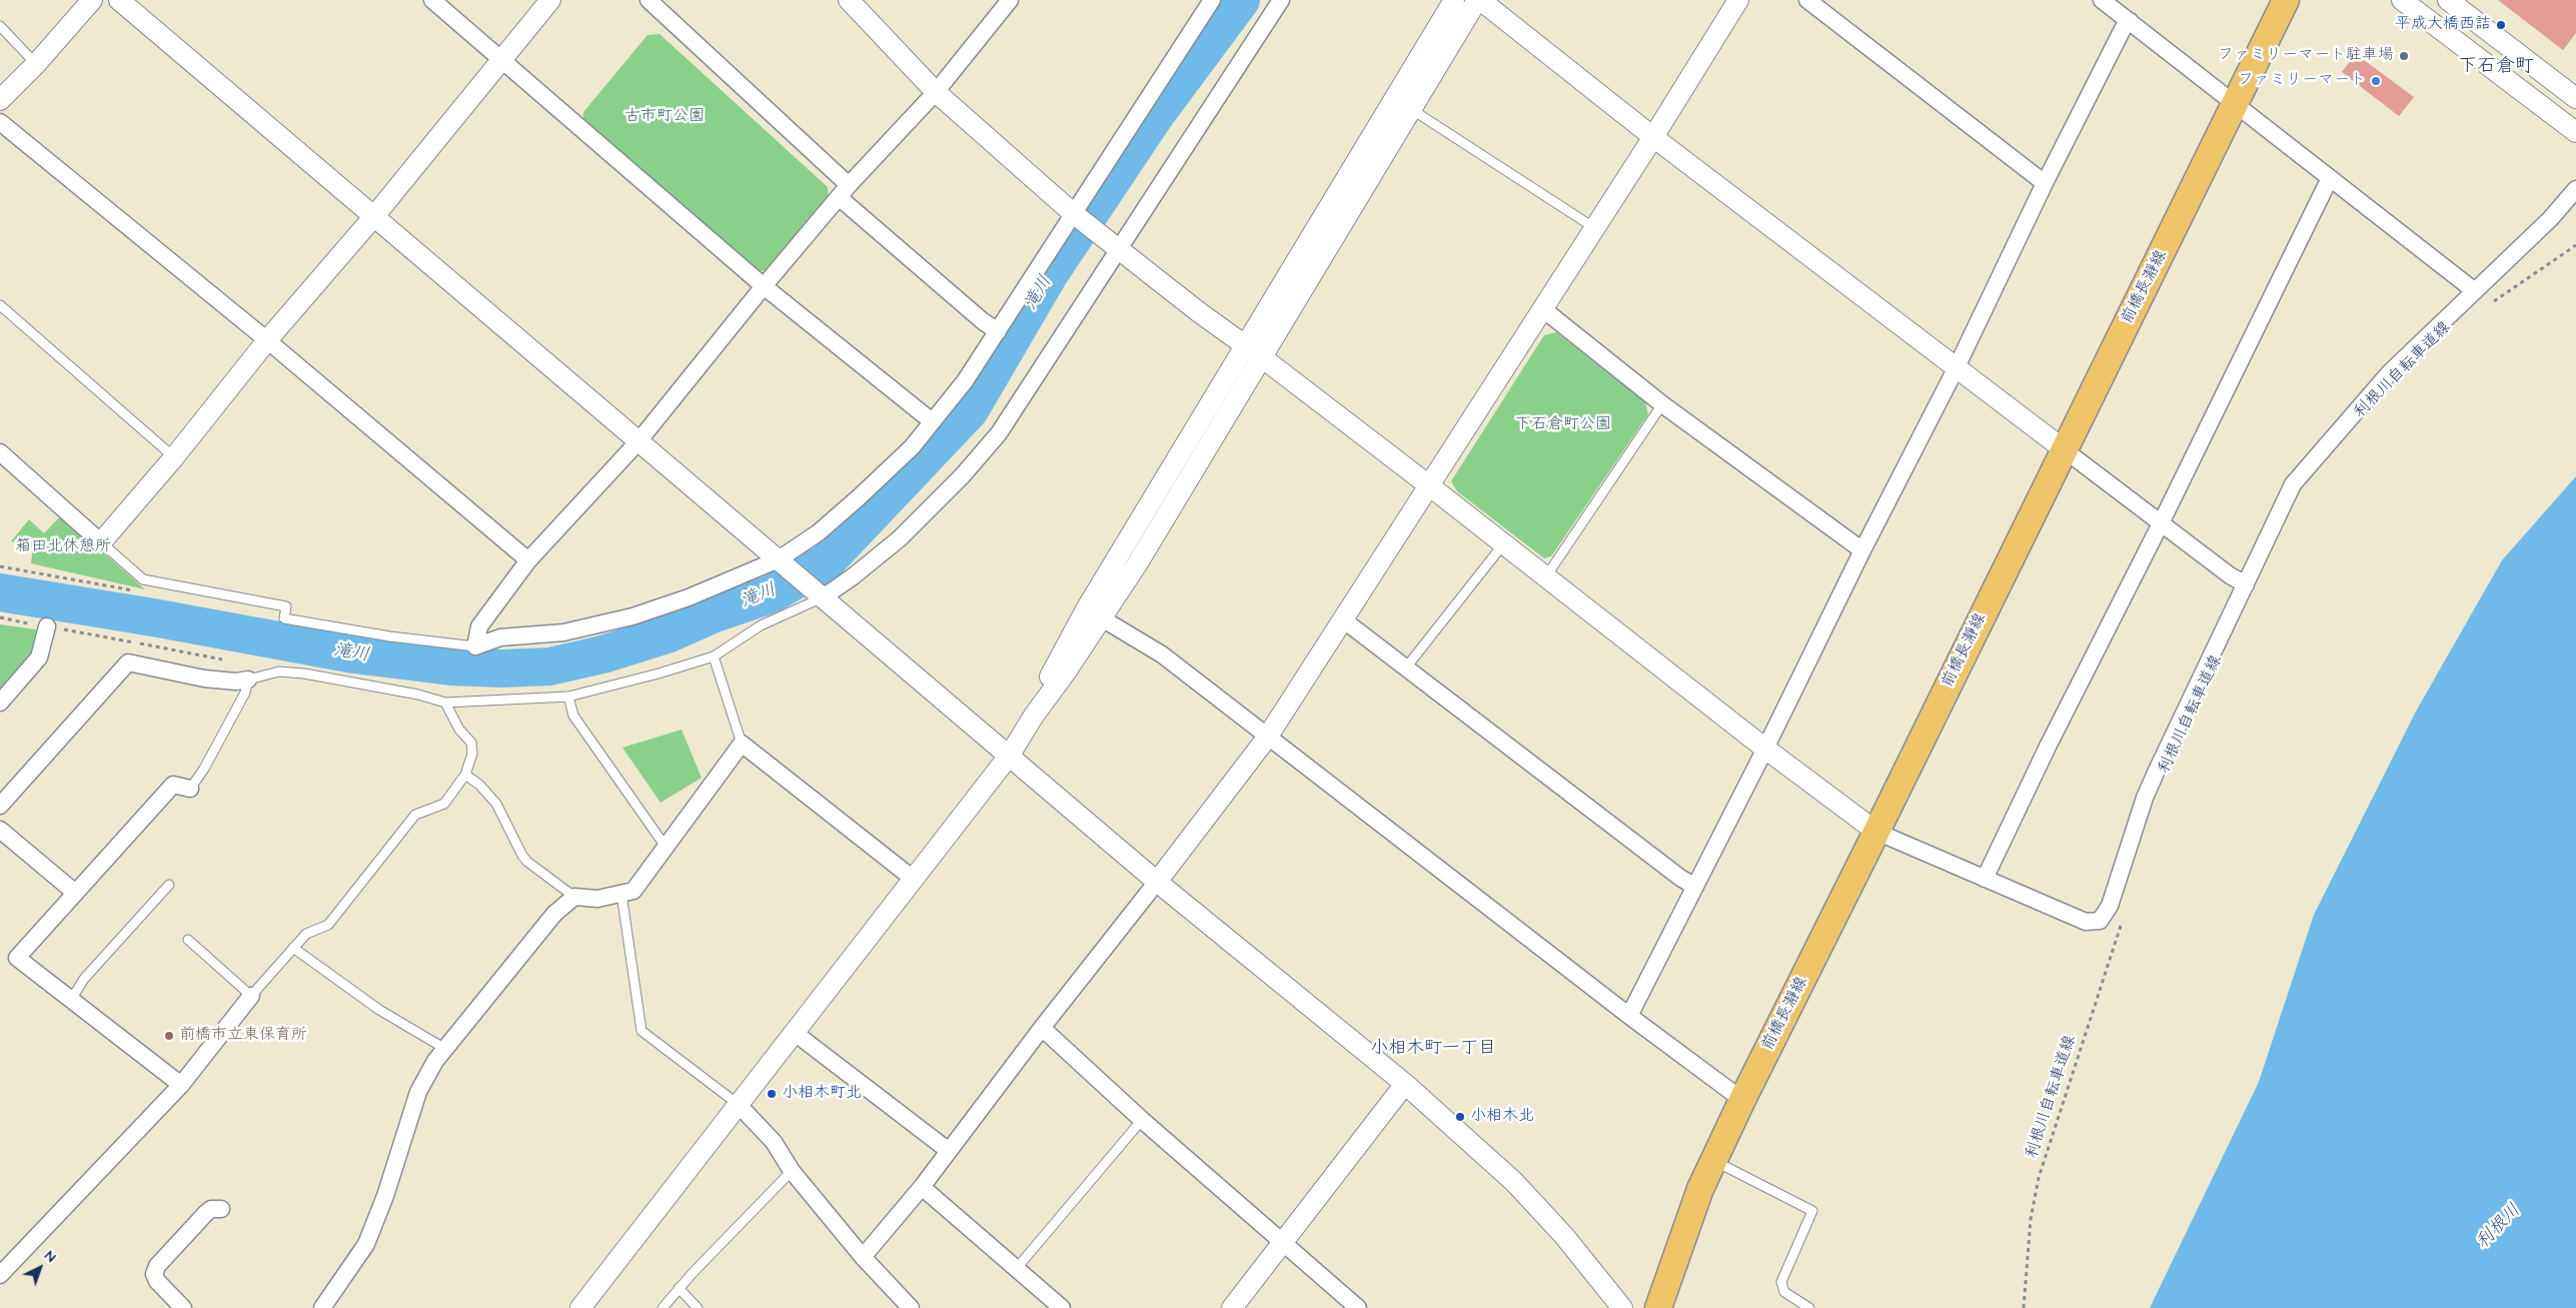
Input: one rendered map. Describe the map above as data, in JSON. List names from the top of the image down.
{
  "streets": {
    "main road": ["前橋長瀞線"],
    "path": ["利根川自転車道線"]
  },
  "districts": ["下石倉町", "小相木町一丁目"],
  "water": ["滝川", "利根川"],
  "parks": ["古市町公園", "下石倉町公園", "箱田北休憩所"],
  "places": [
    "平成大橋西詰",
    "ファミリーマート駐車場",
    "ファミリーマート",
    "前橋市立東保育所",
    "小相木町北",
    "小相木北"
  ],
  "north": "top right"
}
